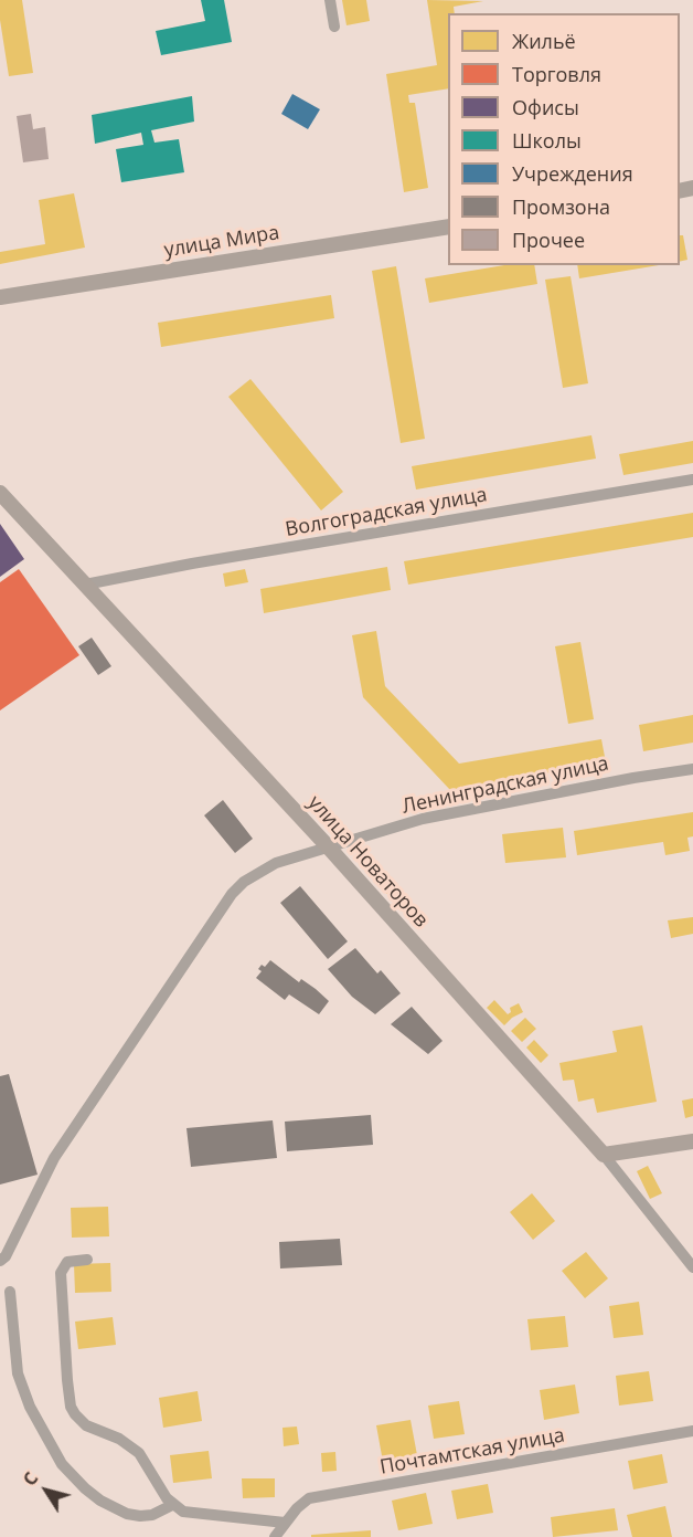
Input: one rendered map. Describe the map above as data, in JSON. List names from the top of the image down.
{
  "streets": {
    "street": [
      "улица Мира",
      "Волгоградская улица",
      "Ленинградская улица",
      "улица Новаторов",
      "Почтамтская улица"
    ]
  },
  "crossings": [
    ["Волгоградская улица", "улица Новаторов"],
    ["Ленинградская улица", "улица Новаторов"]
  ],
  "legend": [
    "Жильё",
    "Торговля",
    "Офисы",
    "Школы",
    "Учреждения",
    "Промзона",
    "Прочее"
  ],
  "north": "top left"
}
